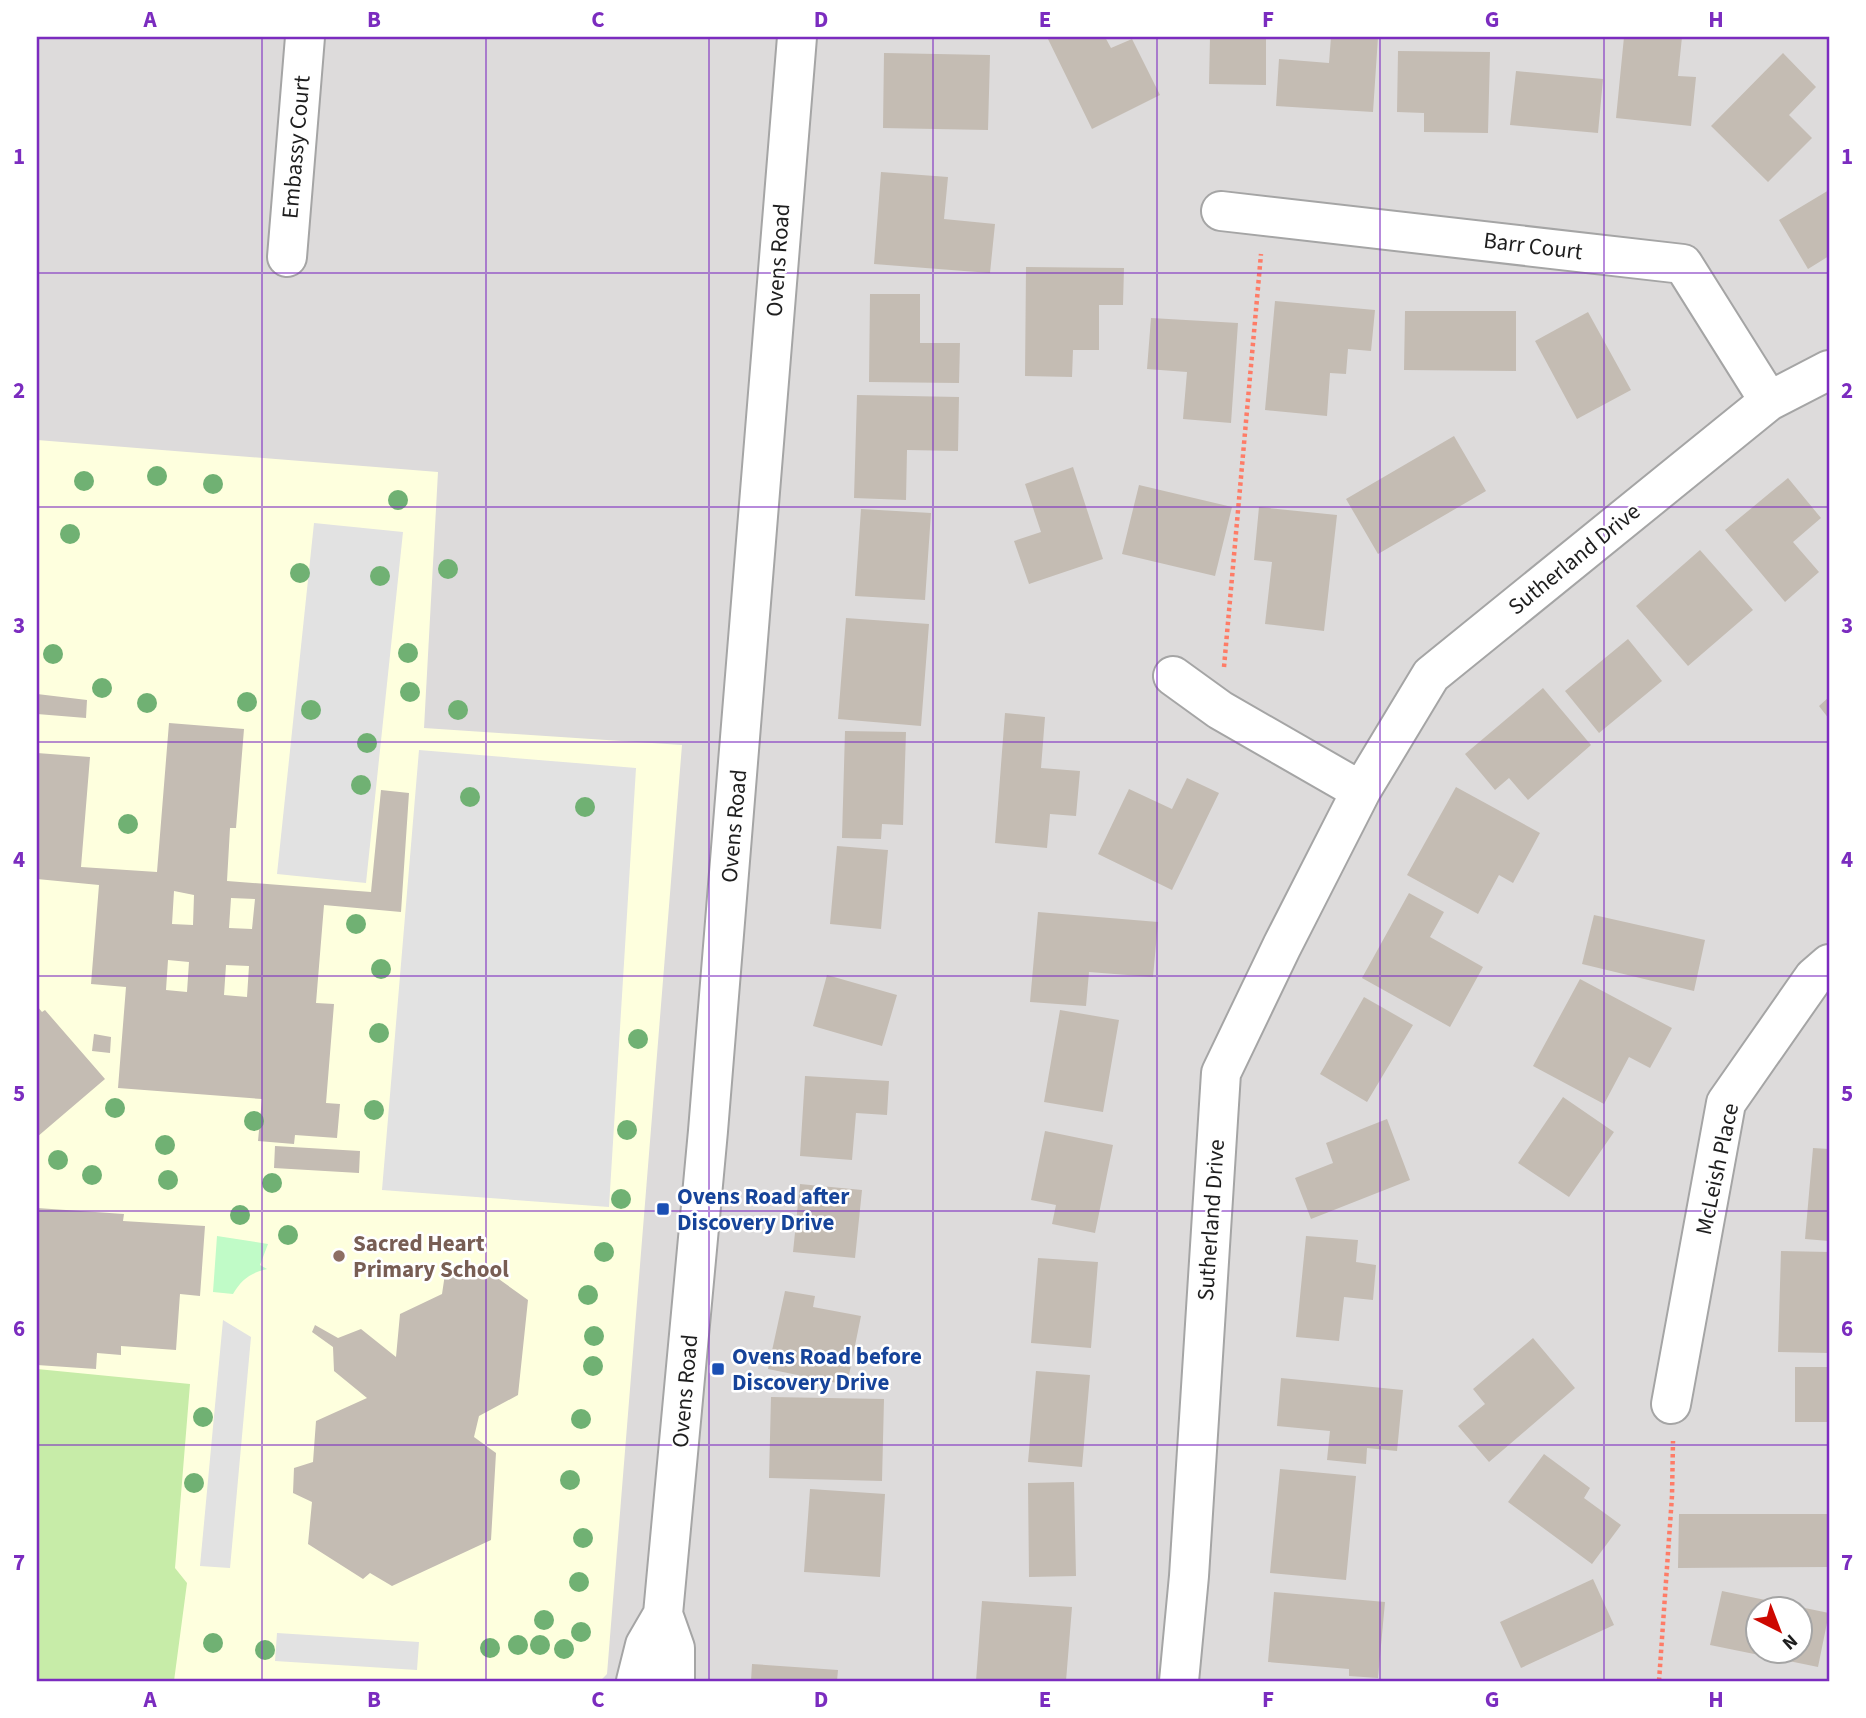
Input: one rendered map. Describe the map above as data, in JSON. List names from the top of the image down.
{
  "streets": {
    "street": [
      "Embassy Court",
      "Barr Court",
      "Ovens Road",
      "Sutherland Drive",
      "McLeish Place"
    ]
  },
  "crossings": [
    ["Barr Court", "Sutherland Drive"]
  ],
  "places": {
    "transit": ["Ovens Road after Discovery Drive", "Ovens Road before Discovery Drive"],
    "other": ["Sacred Heart Primary School"]
  },
  "north": "bottom right",
  "grid": {
    "columns": [
      "A",
      "B",
      "C",
      "D",
      "E",
      "F",
      "G",
      "H"
    ],
    "rows": [
      "1",
      "2",
      "3",
      "4",
      "5",
      "6",
      "7"
    ]
  }
}
